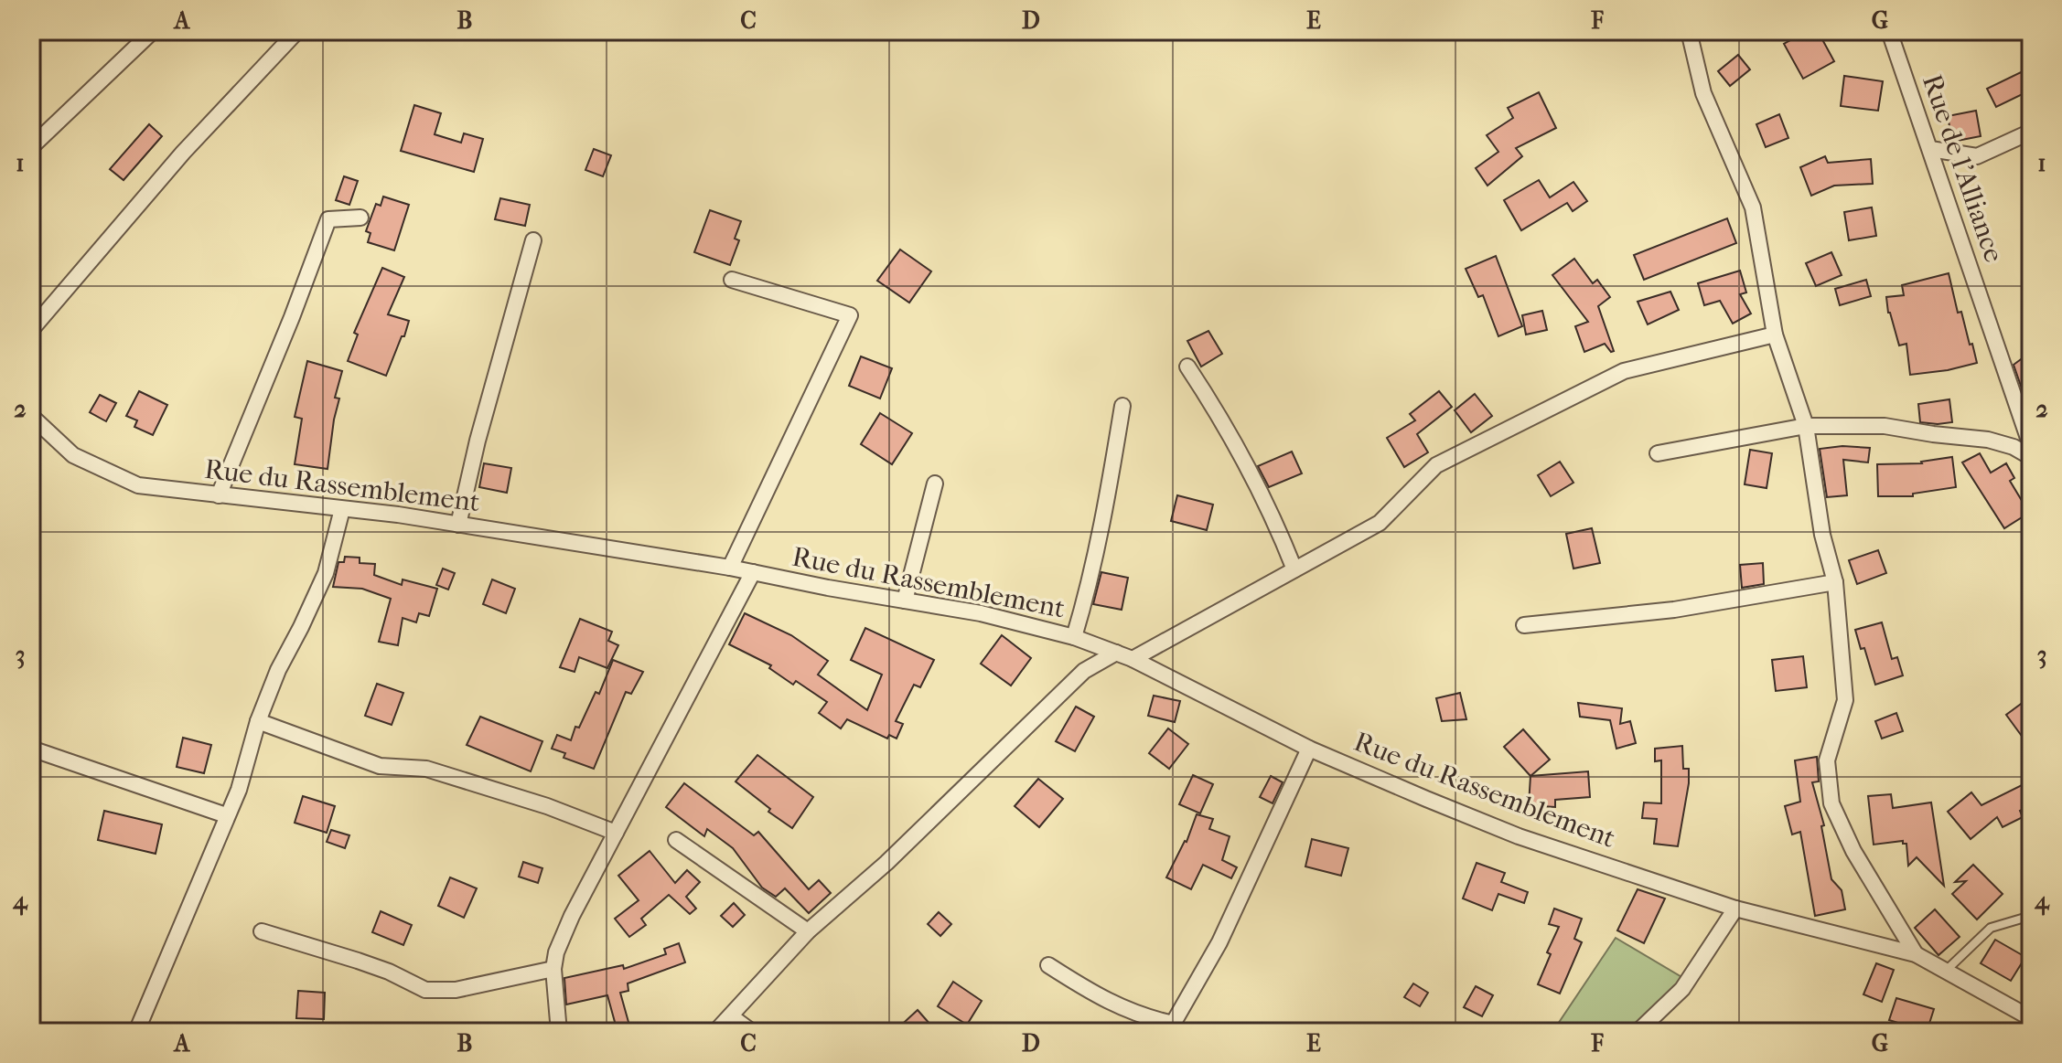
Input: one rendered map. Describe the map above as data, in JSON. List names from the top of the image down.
{
  "streets": {
    "street": ["Rue de l'Alliance", "Rue du Rassemblement"]
  },
  "grid": {
    "columns": [
      "A",
      "B",
      "C",
      "D",
      "E",
      "F",
      "G"
    ],
    "rows": [
      "1",
      "2",
      "3",
      "4"
    ]
  }
}
